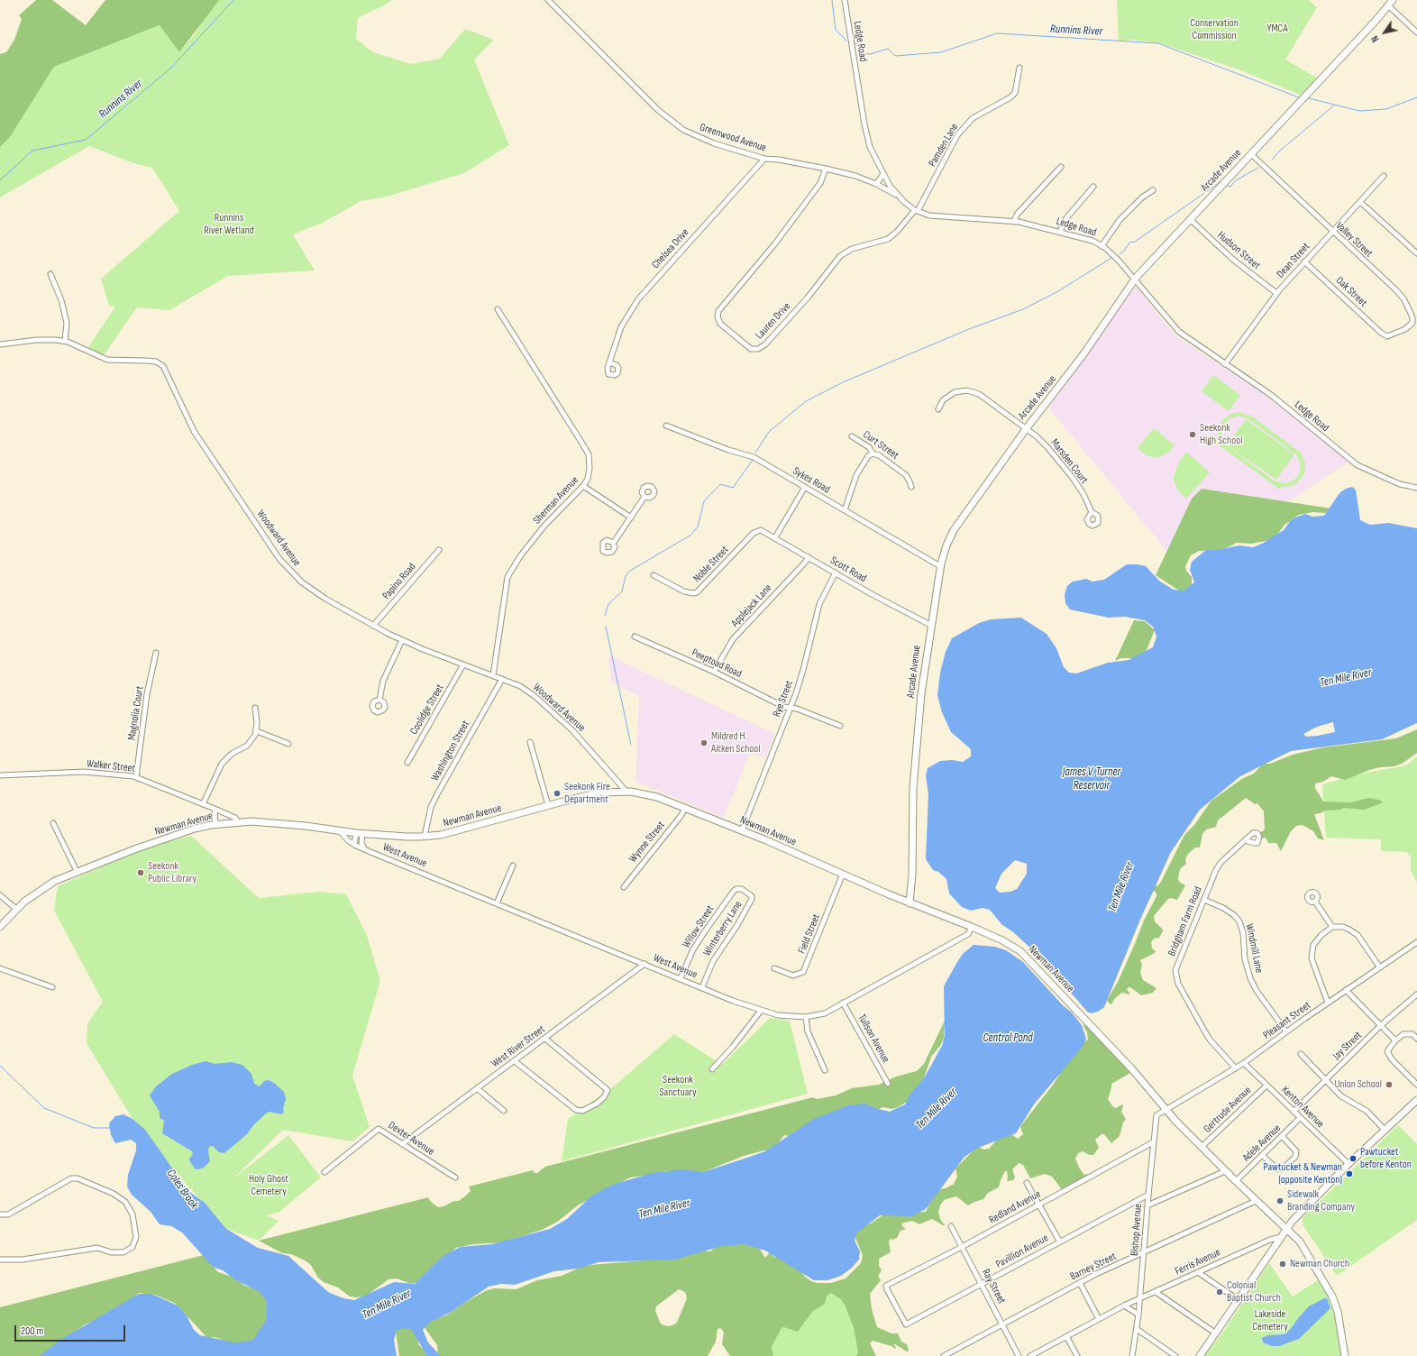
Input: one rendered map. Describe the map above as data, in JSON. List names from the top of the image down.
{
  "streets": {
    "main road": ["Arcade Avenue", "Newman Avenue"],
    "street": [
      "Ledge Road",
      "Greenwood Avenue",
      "Pamden Lane",
      "Valley Street",
      "Chelsea Drive",
      "Hudson Street",
      "Dean Street",
      "Oak Street",
      "Lauren Drive",
      "Curt Street",
      "Marsden Court",
      "Sykes Road",
      "Sherman Avenue",
      "Woodward Avenue",
      "Noble Street",
      "Scott Road",
      "Papino Road",
      "Applejack Lane",
      "Peeptoad Road",
      "Rye Street",
      "Coolidge Street",
      "Magnolia Court",
      "Washington Street",
      "Walker Street",
      "Wynne Street",
      "West Avenue",
      "Bridgham Farm Road",
      "Willow Street",
      "Winterberry Lane",
      "Field Street",
      "Windmill Lane",
      "Pleasant Street",
      "Tullson Avenue",
      "Jay Street",
      "West River Street",
      "Kenton Avenue",
      "Gertrude Avenue",
      "Dexter Avenue",
      "Adele Avenue",
      "Redland Avenue",
      "Bishop Avenue",
      "Pavillion Avenue",
      "Ferris Avenue",
      "Barney Street",
      "Ray Street"
    ]
  },
  "crossings": [
    ["Ledge Road", "Greenwood Avenue"],
    ["Ledge Road", "Pamden Lane"],
    ["Ledge Road", "Arcade Avenue"],
    ["Ledge Road", "Dean Street"],
    ["Ledge Road", "Lauren Drive"],
    ["Greenwood Avenue", "Chelsea Drive"],
    ["Greenwood Avenue", "Lauren Drive"],
    ["Pamden Lane", "Lauren Drive"],
    ["Arcade Avenue", "Valley Street"],
    ["Arcade Avenue", "Hudson Street"],
    ["Arcade Avenue", "Marsden Court"],
    ["Arcade Avenue", "Sykes Road"],
    ["Arcade Avenue", "Scott Road"],
    ["Arcade Avenue", "Newman Avenue"],
    ["Valley Street", "Dean Street"],
    ["Valley Street", "Oak Street"],
    ["Hudson Street", "Dean Street"],
    ["Dean Street", "Oak Street"],
    ["Sherman Avenue", "Woodward Avenue"],
    ["Woodward Avenue", "Papino Road"],
    ["Woodward Avenue", "Coolidge Street"],
    ["Woodward Avenue", "Washington Street"],
    ["Woodward Avenue", "Newman Avenue"],
    ["Noble Street", "Scott Road"],
    ["Scott Road", "Applejack Lane"],
    ["Scott Road", "Rye Street"],
    ["Applejack Lane", "Peeptoad Road"],
    ["Peeptoad Road", "Rye Street"],
    ["Rye Street", "Newman Avenue"],
    ["Magnolia Court", "Walker Street"],
    ["Washington Street", "Newman Avenue"],
    ["Walker Street", "Newman Avenue"],
    ["Newman Avenue", "Wynne Street"],
    ["Newman Avenue", "West Avenue"],
    ["Newman Avenue", "Field Street"],
    ["Newman Avenue", "Pleasant Street"],
    ["Newman Avenue", "Gertrude Avenue"],
    ["Newman Avenue", "Adele Avenue"],
    ["Newman Avenue", "Bishop Avenue"],
    ["Newman Avenue", "Barney Street"],
    ["West Avenue", "Willow Street"],
    ["West Avenue", "Winterberry Lane"],
    ["West Avenue", "Tullson Avenue"],
    ["West Avenue", "West River Street"],
    ["Bridgham Farm Road", "Windmill Lane"],
    ["Bridgham Farm Road", "Pleasant Street"],
    ["Willow Street", "Winterberry Lane"],
    ["Windmill Lane", "Pleasant Street"],
    ["Pleasant Street", "Kenton Avenue"],
    ["Pleasant Street", "Bishop Avenue"],
    ["Jay Street", "Kenton Avenue"],
    ["West River Street", "Dexter Avenue"],
    ["Kenton Avenue", "Gertrude Avenue"],
    ["Kenton Avenue", "Adele Avenue"],
    ["Redland Avenue", "Bishop Avenue"],
    ["Redland Avenue", "Pavillion Avenue"],
    ["Redland Avenue", "Ray Street"],
    ["Bishop Avenue", "Pavillion Avenue"],
    ["Bishop Avenue", "Ferris Avenue"],
    ["Bishop Avenue", "Barney Street"],
    ["Pavillion Avenue", "Ray Street"],
    ["Barney Street", "Ray Street"]
  ],
  "water": [
    "Runnins River",
    "Ten Mile River",
    "James V. Turner Reservoir",
    "Central Pond",
    "Coles Brook"
  ],
  "parks": [
    "Conservation Commission",
    "YMCA",
    "Runnins River Wetland",
    "Seekonk Sanctuary",
    "Holy Ghost Cemetery",
    "Lakeside Cemetery"
  ],
  "places": [
    "Seekonk High School",
    "Mildred H. Aitken School",
    "Seekonk Fire Department",
    "Seekonk Public Library",
    "Union School",
    "Pawtucket before Kenton",
    "Pawtucket & Newman (opposite Kenton)",
    "Sidewalk Branding Company",
    "Newman Church",
    "Colonial Baptist Church"
  ],
  "scale_bar": "200 m",
  "north": "bottom left"
}
